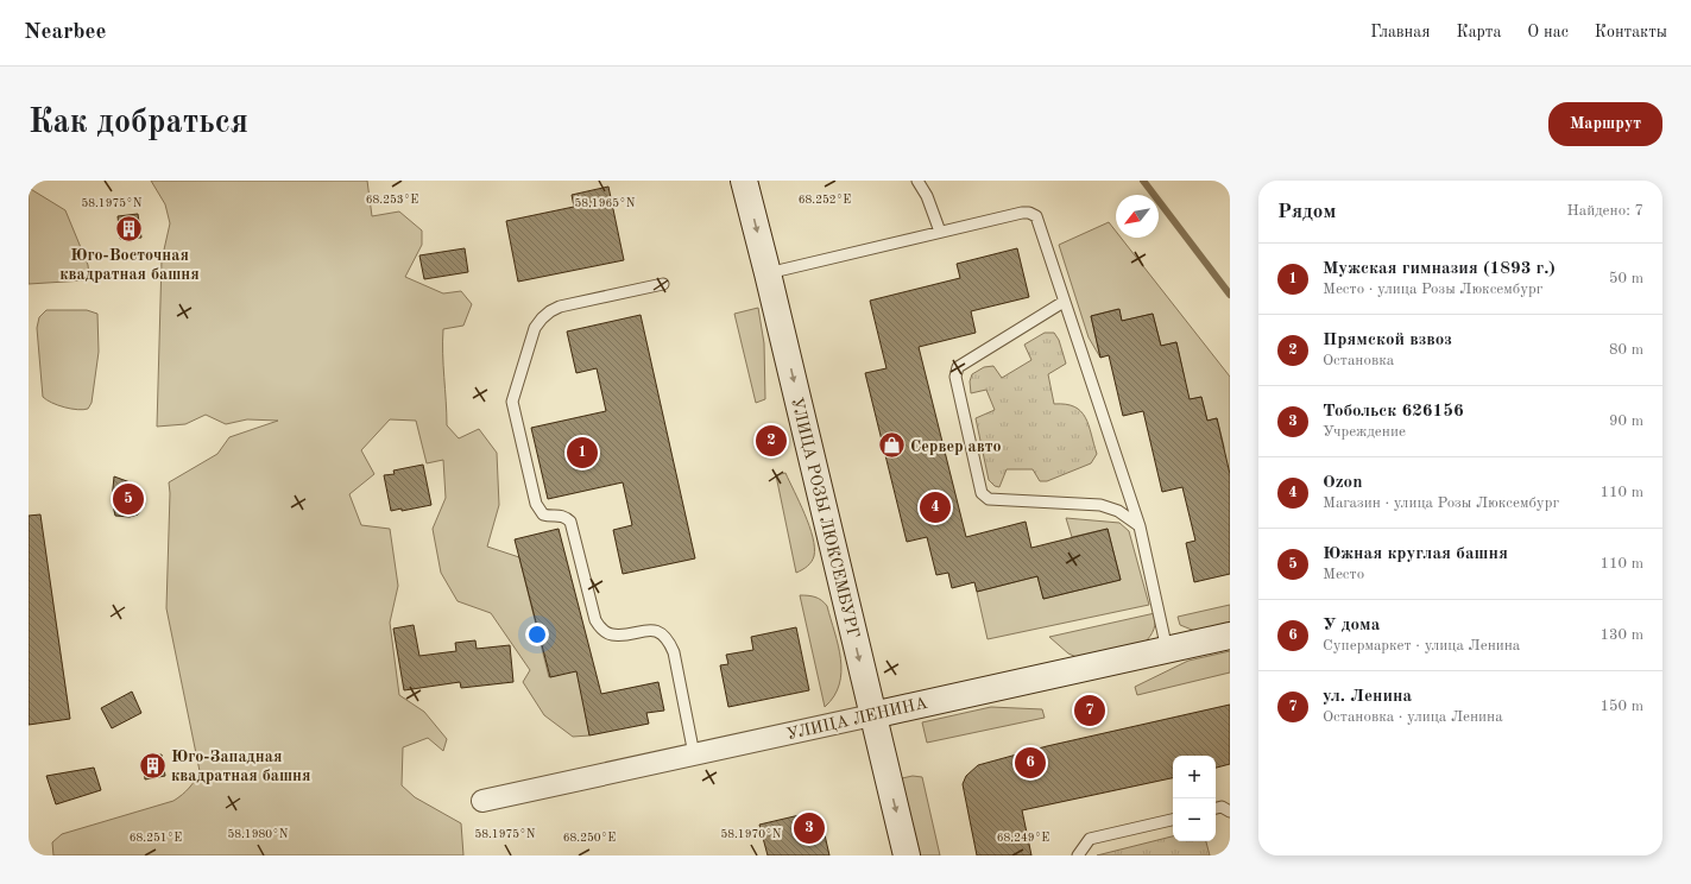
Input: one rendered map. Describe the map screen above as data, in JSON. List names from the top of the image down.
{
  "streets": {
    "main road": ["УЛИЦА РОЗЫ ЛЮКСЕМБУРГ", "УЛИЦА ЛЕНИНА"]
  },
  "crossings": [
    ["УЛИЦА РОЗЫ ЛЮКСЕМБУРГ", "УЛИЦА ЛЕНИНА"]
  ],
  "one_way": ["УЛИЦА РОЗЫ ЛЮКСЕМБУРГ"],
  "places": {
    "building": ["Юго-Восточная квадратная башня", "Юго-Западная квадратная башня"],
    "shop": ["Сервер авто"]
  },
  "north": "bottom left",
  "page": {
    "header": "Nearbee",
    "nav": [
      "Главная",
      "Карта",
      "О нас",
      "Контакты"
    ],
    "buttons": "Маршрут",
    "title": "Как добраться",
    "heading": ["Рядом", "Найдено: 7"],
    "list": [
      {
        "mark": "1",
        "name": "Мужская гимназия (1893 г.)",
        "note": "Место · улица Розы Люксембург",
        "value": "50 m"
      },
      {
        "mark": "2",
        "name": "Прямской взвоз",
        "note": "Остановка",
        "value": "80 m"
      },
      {
        "mark": "3",
        "name": "Тобольск 626156",
        "note": "Учреждение",
        "value": "90 m"
      },
      {
        "mark": "4",
        "name": "Ozon",
        "note": "Магазин · улица Розы Люксембург",
        "value": "110 m"
      },
      {
        "mark": "5",
        "name": "Южная круглая башня",
        "note": "Место",
        "value": "110 m"
      },
      {
        "mark": "6",
        "name": "У дома",
        "note": "Супермаркет · улица Ленина",
        "value": "130 m"
      },
      {
        "mark": "7",
        "name": "ул. Ленина",
        "note": "Остановка · улица Ленина",
        "value": "150 m"
      }
    ],
    "pins": [
      "2",
      "1",
      "5",
      "4",
      "7",
      "6",
      "3"
    ],
    "map_buttons": ["+", "−"]
  },
  "coordinates": [
    "68.253°E",
    "68.252°E",
    "58.1975°N",
    "58.1965°N",
    "58.1980°N",
    "58.1970°N",
    "68.251°E",
    "68.250°E",
    "68.249°E"
  ]
}
